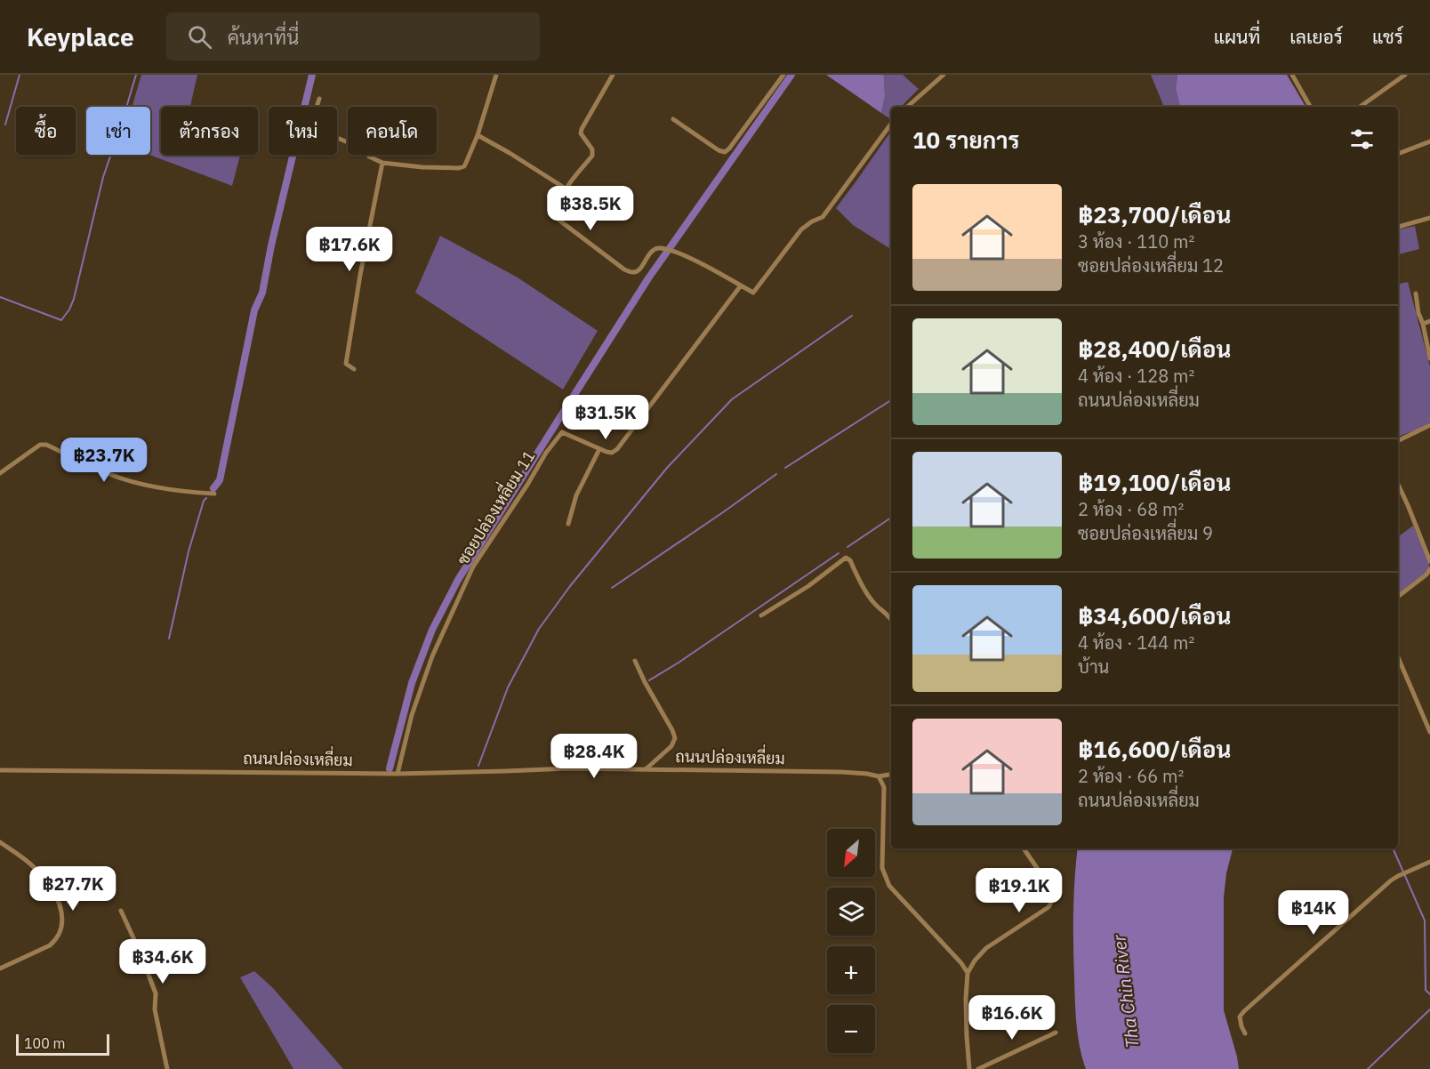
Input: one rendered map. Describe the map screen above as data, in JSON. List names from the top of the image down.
{
  "streets": {
    "street": ["ซอยปล่องเหลี่ยม 11", "ถนนปล่องเหลี่ยม"]
  },
  "crossings": [
    ["ซอยปล่องเหลี่ยม 11", "ถนนปล่องเหลี่ยม"]
  ],
  "water": ["Tha Chin River"],
  "scale_bar": "100 m",
  "north": "bottom left",
  "page": {
    "header": "Keyplace",
    "search": "ค้นหาที่นี่",
    "nav": ["แผนที่", "เลเยอร์", "แชร์"],
    "chip": [
      "ซื้อ",
      "เช่า",
      "ตัวกรอง",
      "ใหม่",
      "คอนโด"
    ],
    "heading": "10 รายการ",
    "list": [
      {
        "name": "฿23,700/เดือน",
        "note": "3 ห้อง · 110 m² · ซอยปล่องเหลี่ยม 12"
      },
      {
        "name": "฿28,400/เดือน",
        "note": "4 ห้อง · 128 m² · ถนนปล่องเหลี่ยม"
      },
      {
        "name": "฿19,100/เดือน",
        "note": "2 ห้อง · 68 m² · ซอยปล่องเหลี่ยม 9"
      },
      {
        "name": "฿34,600/เดือน",
        "note": "4 ห้อง · 144 m² · บ้าน"
      },
      {
        "name": "฿16,600/เดือน",
        "note": "2 ห้อง · 66 m² · ถนนปล่องเหลี่ยม"
      }
    ],
    "price": [
      "฿38.5K",
      "฿17.6K",
      "฿31.5K",
      "฿23.7K",
      "฿28.4K",
      "฿27.7K",
      "฿19.1K",
      "฿14K",
      "฿34.6K",
      "฿16.6K"
    ],
    "map_buttons": ["+", "−"],
    "scale": "100 m"
  }
}
